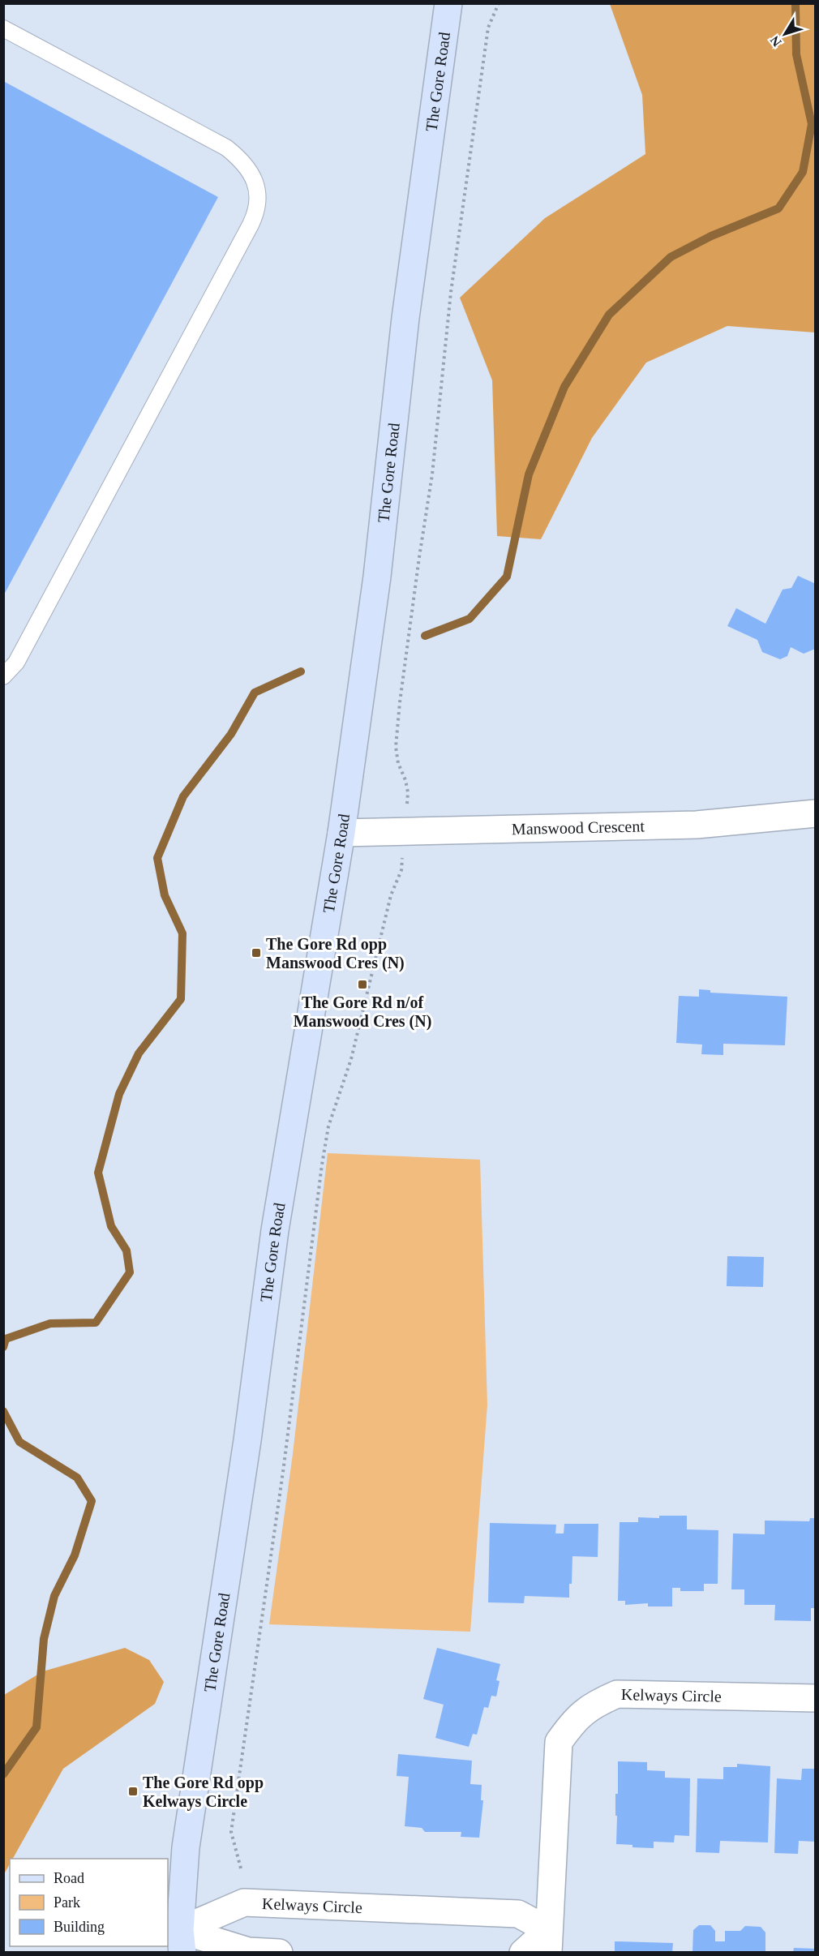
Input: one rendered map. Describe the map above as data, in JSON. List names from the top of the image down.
{
  "streets": {
    "main road": ["The Gore Road"],
    "street": ["Manswood Crescent", "Kelways Circle"]
  },
  "crossings": [
    ["The Gore Road", "Manswood Crescent"],
    ["The Gore Road", "Kelways Circle"]
  ],
  "places": {
    "transit": ["The Gore Rd opp Manswood Cres (N)", "The Gore Rd n/of Manswood Cres (N)", "The Gore Rd opp Kelways Circle"]
  },
  "legend": ["Road", "Park", "Building"],
  "north": "bottom left"
}
